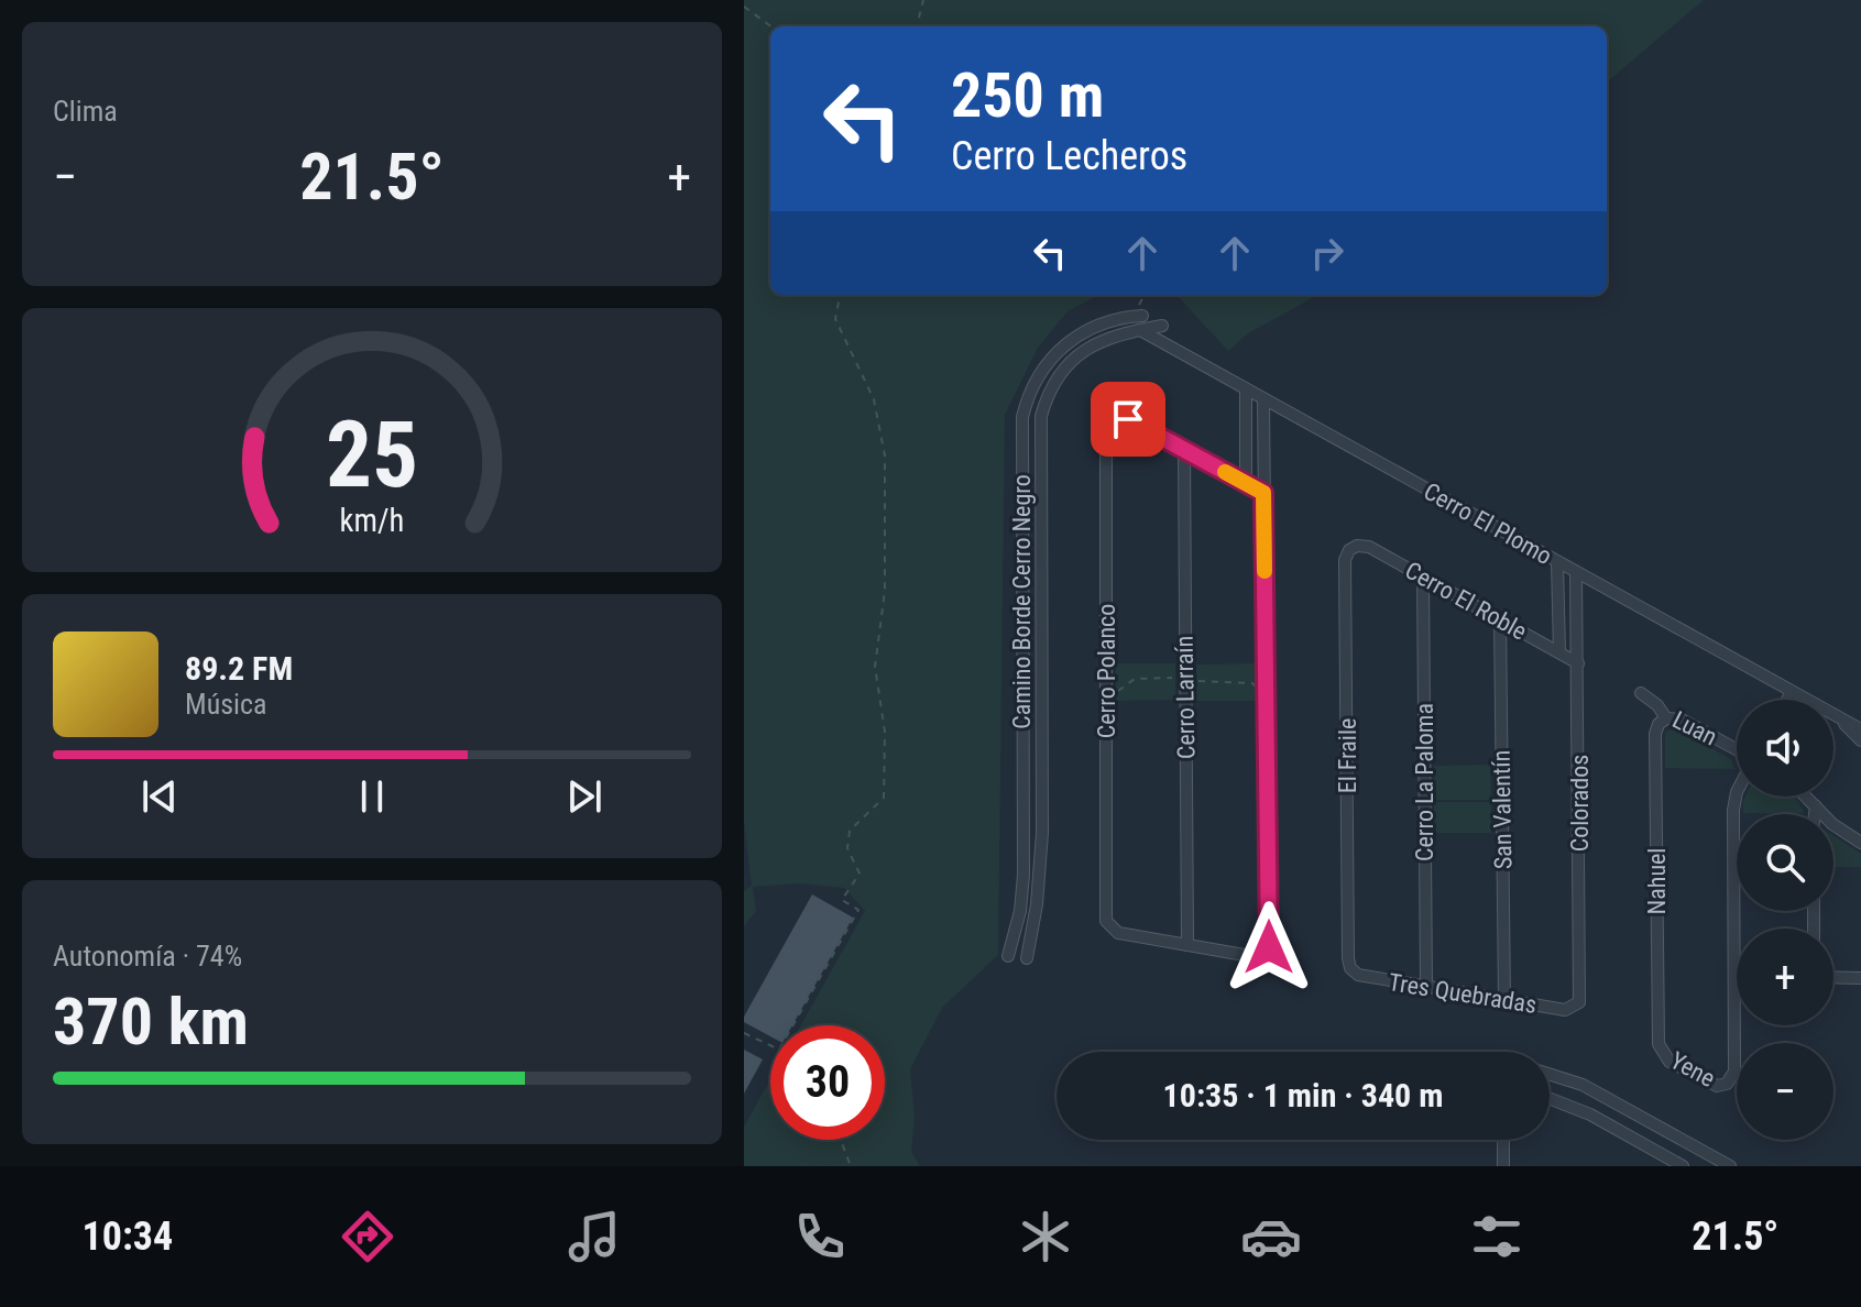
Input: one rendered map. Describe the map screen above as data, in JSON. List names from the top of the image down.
{
  "streets": {
    "street": [
      "Cerro El Plomo",
      "Cerro El Roble",
      "Camino Borde Cerro Negro",
      "Cerro Polanco",
      "Cerro Larraín",
      "Luan",
      "El Fraile",
      "Cerro La Paloma",
      "Colorados",
      "San Valentín",
      "Nahuel",
      "Tres Quebradas",
      "Yene"
    ]
  },
  "crossings": [
    ["Cerro El Plomo", "Camino Borde Cerro Negro"],
    ["Cerro El Plomo", "Colorados"],
    ["Cerro El Roble", "El Fraile"],
    ["Cerro El Roble", "Cerro La Paloma"],
    ["Cerro El Roble", "Colorados"],
    ["Cerro El Roble", "San Valentín"],
    ["Cerro Polanco", "Cerro Larraín"],
    ["Luan", "Nahuel"],
    ["El Fraile", "Tres Quebradas"],
    ["Cerro La Paloma", "Tres Quebradas"],
    ["Colorados", "Tres Quebradas"],
    ["San Valentín", "Tres Quebradas"],
    ["Nahuel", "Yene"]
  ],
  "page": {
    "tile": [
      "Clima",
      ["Autonomía · 74%", "370 km"]
    ],
    "turn": ["250 m", "Cerro Lecheros"],
    "heat": ["−", "21.5°", "+"],
    "song": ["89.2 FM", "Música"],
    "map_buttons": ["+", "−"],
    "limit": "30",
    "trip": "10:35 · 1 min · 340 m",
    "tabs": ["10:34", "21.5°"],
    "gauge": ["25", "km/h"]
  }
}
